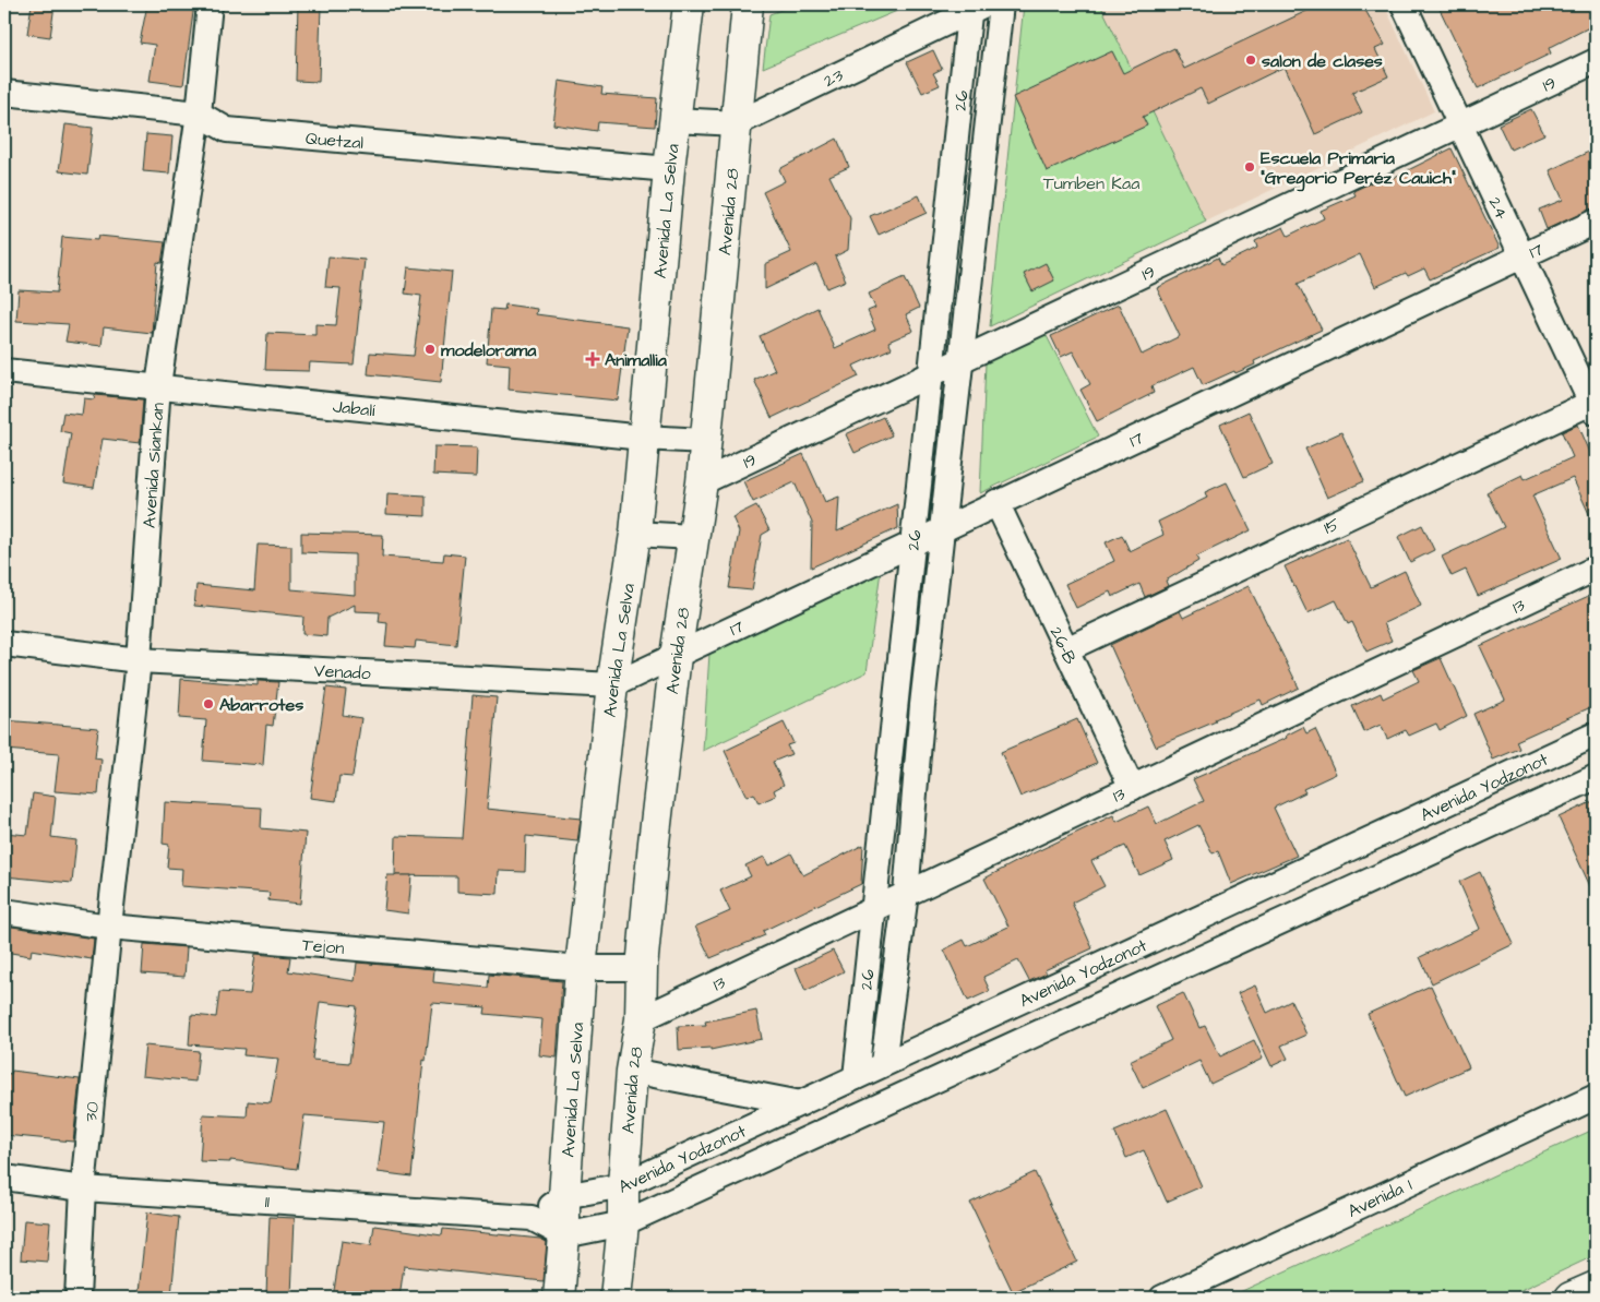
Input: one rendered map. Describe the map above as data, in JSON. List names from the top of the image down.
{
  "streets": {
    "street": [
      "23",
      "19",
      "26",
      "Quetzal",
      "24",
      "Avenida La Selva",
      "Avenida 28",
      "17",
      "Jabalí",
      "Avenida Siankan",
      "15",
      "13",
      "26-B",
      "Venado",
      "Avenida Yodzonot",
      "Tejon",
      "30",
      "Avenida 1",
      "11"
    ]
  },
  "crossings": [
    ["23", "26"],
    ["23", "Avenida La Selva"],
    ["23", "Avenida 28"],
    ["19", "26"],
    ["19", "24"],
    ["19", "Avenida 28"],
    ["26", "17"],
    ["26", "13"],
    ["26", "Avenida Yodzonot"],
    ["Quetzal", "Avenida La Selva"],
    ["Quetzal", "Avenida Siankan"],
    ["24", "17"],
    ["24", "15"],
    ["Avenida La Selva", "Jabalí"],
    ["Avenida La Selva", "Venado"],
    ["Avenida La Selva", "Avenida Yodzonot"],
    ["Avenida La Selva", "Tejon"],
    ["Avenida 28", "17"],
    ["Avenida 28", "Jabalí"],
    ["Avenida 28", "13"],
    ["Avenida 28", "Venado"],
    ["Avenida 28", "Avenida Yodzonot"],
    ["Avenida 28", "Tejon"],
    ["17", "26-B"],
    ["17", "Venado"],
    ["Jabalí", "Avenida Siankan"],
    ["Avenida Siankan", "Venado"],
    ["Avenida Siankan", "Tejon"],
    ["Avenida Siankan", "30"],
    ["15", "26-B"],
    ["13", "26-B"],
    ["Tejon", "30"],
    ["30", "11"]
  ],
  "parks": ["Tumben Kaa"],
  "places": {
    "other": [
      "salon de clases",
      "Escuela Primaria \"Gregorio Peréz Cauich\"",
      "modelorama",
      "Abarrotes"
    ],
    "health": ["Animallia"]
  }
}
